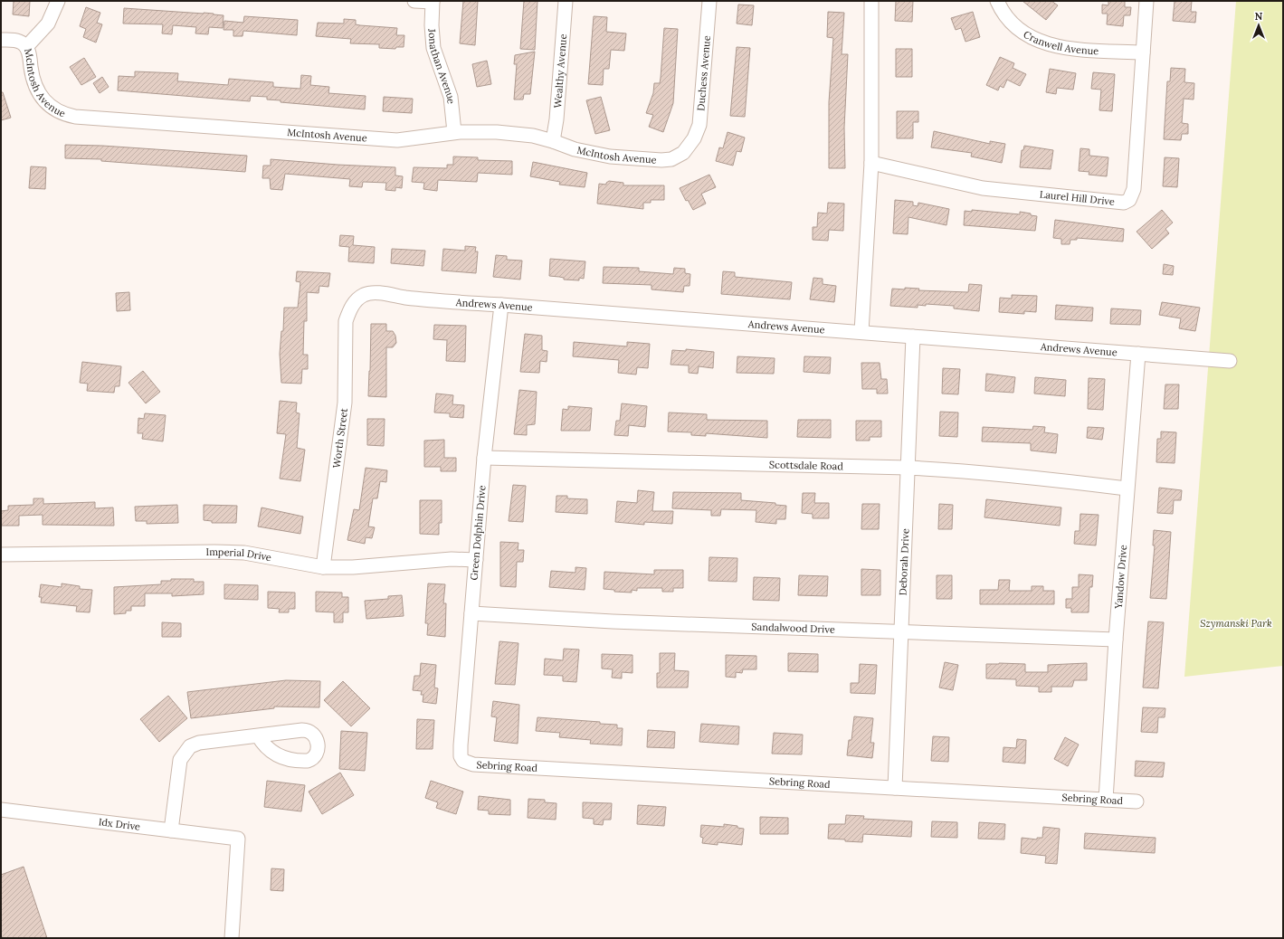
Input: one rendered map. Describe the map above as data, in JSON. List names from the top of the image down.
{
  "streets": {
    "street": [
      "Cranwell Avenue",
      "Jonathan Avenue",
      "Wealthy Avenue",
      "Duchess Avenue",
      "McIntosh Avenue",
      "Laurel Hill Drive",
      "Andrews Avenue",
      "Worth Street",
      "Scottsdale Road",
      "Green Dolphin Drive",
      "Imperial Drive",
      "Deborah Drive",
      "Yandow Drive",
      "Sandalwood Drive",
      "Sebring Road",
      "Idx Drive"
    ]
  },
  "crossings": [
    ["Cranwell Avenue", "Laurel Hill Drive"],
    ["Jonathan Avenue", "McIntosh Avenue"],
    ["Wealthy Avenue", "McIntosh Avenue"],
    ["Duchess Avenue", "McIntosh Avenue"],
    ["Andrews Avenue", "Worth Street"],
    ["Andrews Avenue", "Green Dolphin Drive"],
    ["Andrews Avenue", "Deborah Drive"],
    ["Andrews Avenue", "Yandow Drive"],
    ["Worth Street", "Imperial Drive"],
    ["Scottsdale Road", "Green Dolphin Drive"],
    ["Scottsdale Road", "Deborah Drive"],
    ["Scottsdale Road", "Yandow Drive"],
    ["Green Dolphin Drive", "Imperial Drive"],
    ["Green Dolphin Drive", "Sandalwood Drive"],
    ["Green Dolphin Drive", "Sebring Road"],
    ["Deborah Drive", "Sandalwood Drive"],
    ["Deborah Drive", "Sebring Road"],
    ["Yandow Drive", "Sandalwood Drive"],
    ["Yandow Drive", "Sebring Road"]
  ],
  "parks": ["Szymanski Park"],
  "north": "top"
}
